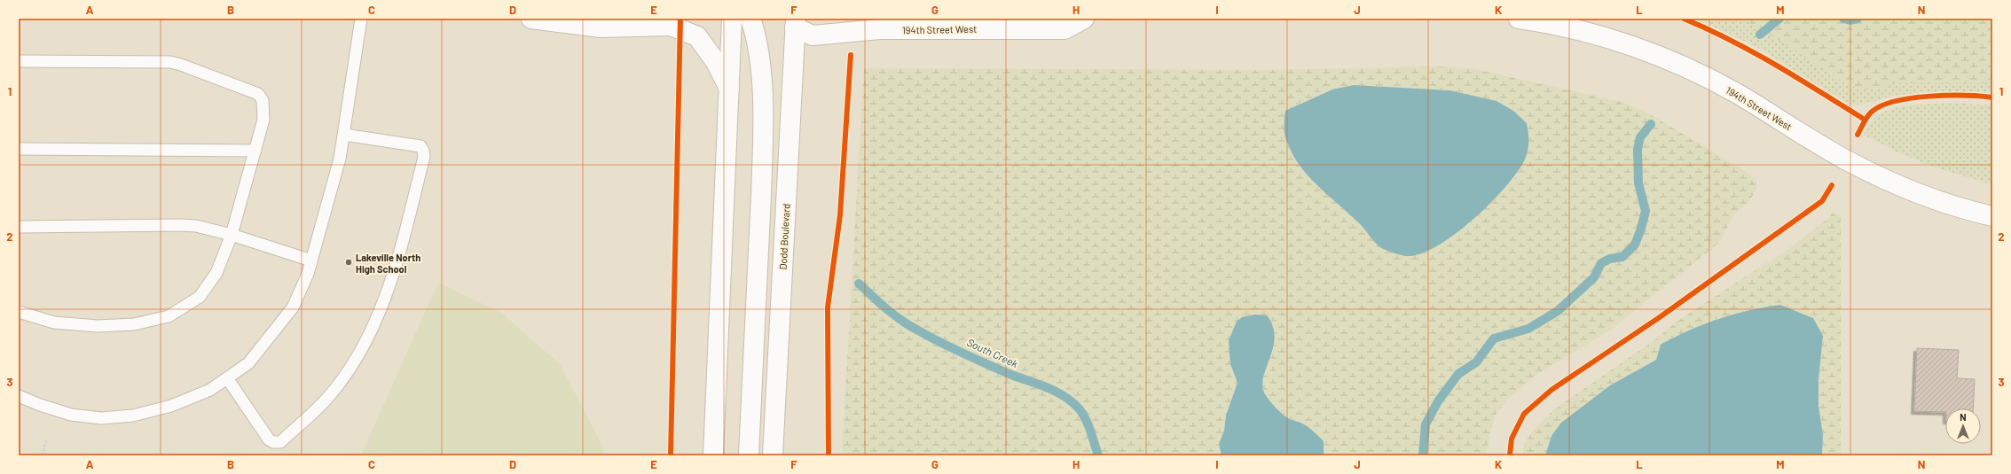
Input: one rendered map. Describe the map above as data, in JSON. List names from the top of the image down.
{
  "streets": {
    "main road": ["194th Street West", "Dodd Boulevard"]
  },
  "crossings": [
    ["194th Street West", "Dodd Boulevard"]
  ],
  "water": ["South Creek"],
  "places": ["Lakeville North High School"],
  "north": "top",
  "grid": {
    "columns": [
      "A",
      "B",
      "C",
      "D",
      "E",
      "F",
      "G",
      "H",
      "I",
      "J",
      "K",
      "L",
      "M",
      "N"
    ],
    "rows": ["1", "2", "3"]
  }
}
